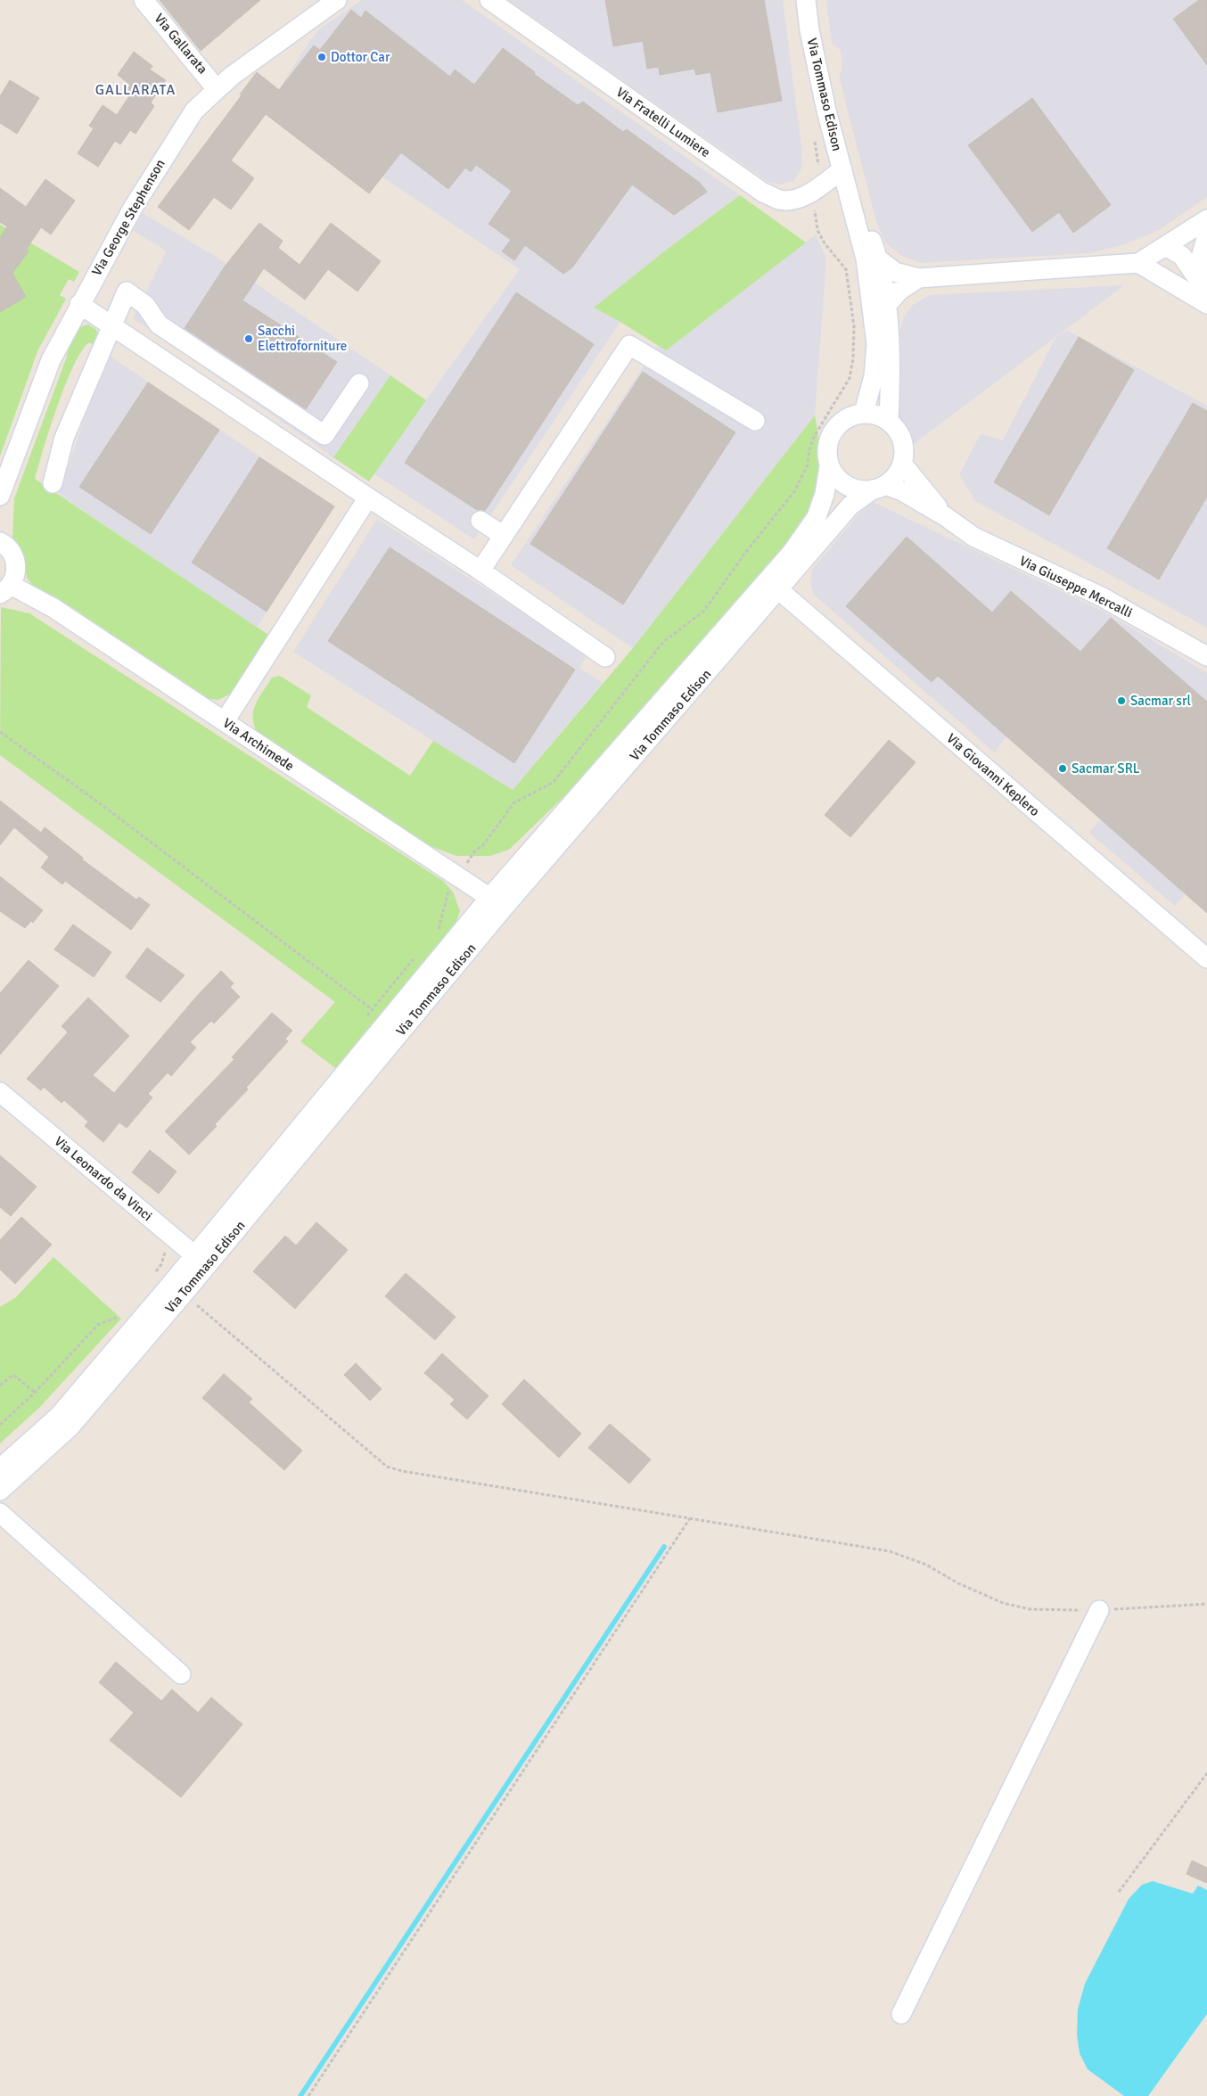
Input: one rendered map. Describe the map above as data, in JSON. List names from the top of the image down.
{
  "streets": {
    "street": [
      "Via Gallarata",
      "Via Tommaso Edison",
      "Via Fratelli Lumiere",
      "Via George Stephenson",
      "Via Giuseppe Mercalli",
      "Via Archimede",
      "Via Giovanni Keplero",
      "Via Leonardo da Vinci"
    ]
  },
  "crossings": [
    ["Via Gallarata", "Via George Stephenson"],
    ["Via Tommaso Edison", "Via Fratelli Lumiere"],
    ["Via Tommaso Edison", "Via Giuseppe Mercalli"],
    ["Via Tommaso Edison", "Via Archimede"],
    ["Via Tommaso Edison", "Via Giovanni Keplero"],
    ["Via Tommaso Edison", "Via Leonardo da Vinci"]
  ],
  "districts": ["GALLARATA"],
  "places": [
    "Dottor Car",
    "Sacchi Elettroforniture",
    "Sacmar srl",
    "Sacmar SRL"
  ]
}
